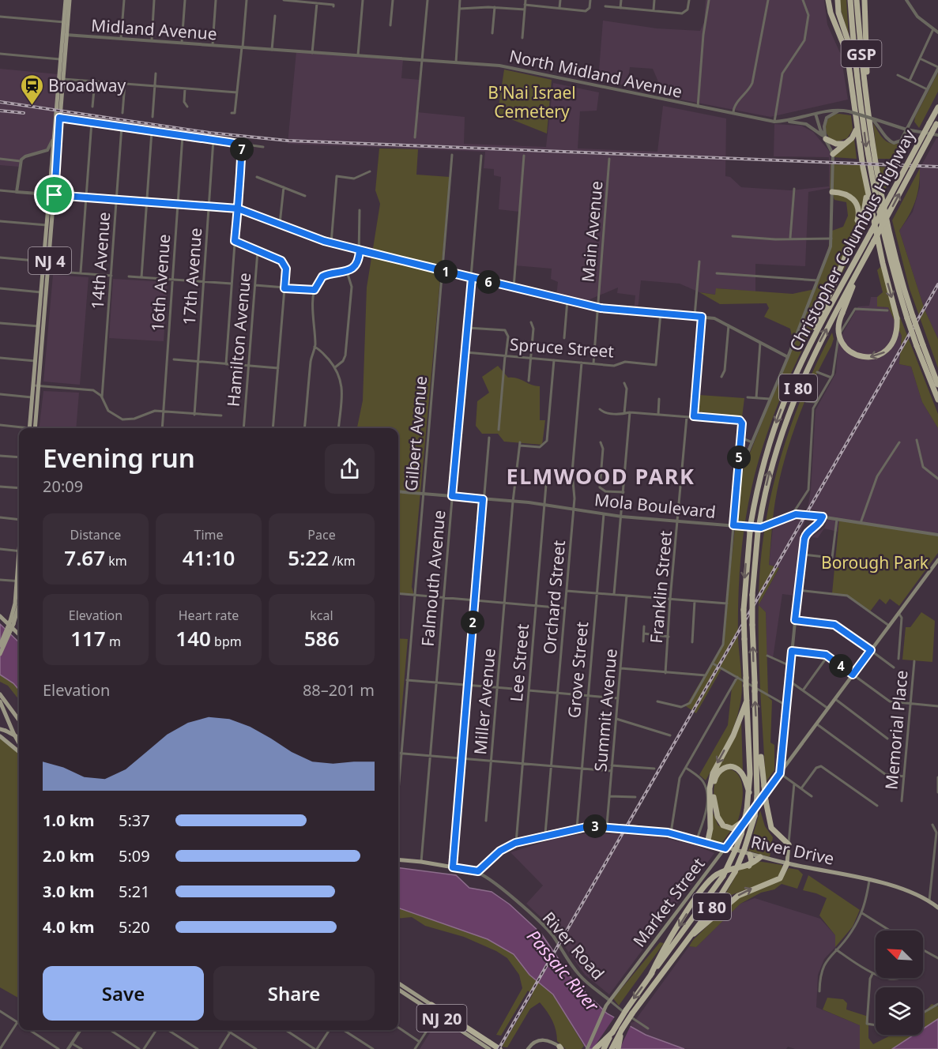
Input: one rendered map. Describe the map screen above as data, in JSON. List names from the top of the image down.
{
  "streets": {
    "highway": [
      "GSP",
      "Christopher Columbus Highway",
      "I 80",
      "NJ 20"
    ],
    "main road": ["NJ 4", "River Drive", "Market Street"],
    "street": [
      "Midland Avenue",
      "North Midland Avenue",
      "Main Avenue",
      "14th Avenue",
      "17th Avenue",
      "16th Avenue",
      "Hamilton Avenue",
      "Spruce Street",
      "Gilbert Avenue",
      "Mola Boulevard",
      "Falmouth Avenue",
      "Franklin Street",
      "Orchard Street",
      "Lee Street",
      "Grove Street",
      "Miller Avenue",
      "Summit Avenue",
      "Memorial Place",
      "River Road"
    ]
  },
  "crossings": [
    ["Midland Avenue", "North Midland Avenue"],
    ["Midland Avenue", "NJ 4"],
    ["Main Avenue", "Spruce Street"],
    ["Spruce Street", "Falmouth Avenue"],
    ["Spruce Street", "Orchard Street"],
    ["Spruce Street", "Miller Avenue"],
    ["Gilbert Avenue", "Mola Boulevard"],
    ["Mola Boulevard", "Falmouth Avenue"],
    ["Mola Boulevard", "Franklin Street"],
    ["Mola Boulevard", "Orchard Street"],
    ["Mola Boulevard", "Lee Street"],
    ["Mola Boulevard", "Grove Street"],
    ["Mola Boulevard", "Miller Avenue"],
    ["Orchard Street", "River Drive"],
    ["Lee Street", "River Drive"],
    ["Grove Street", "River Drive"],
    ["Summit Avenue", "River Drive"],
    ["River Drive", "Market Street"],
    ["River Drive", "River Road"],
    ["Market Street", "River Road"]
  ],
  "districts": ["ELMWOOD PARK"],
  "water": ["Passaic River"],
  "parks": ["B'Nai Israel Cemetery", "Borough Park"],
  "places": {
    "station": ["Broadway"]
  },
  "north": "top left",
  "page": {
    "pins": [
      "7",
      "1",
      "6",
      "5",
      "2",
      "4",
      "3"
    ],
    "heading": ["Evening run", "20:09"],
    "stats": [
      ["Distance", "7.67 km"],
      ["Time", "41:10"],
      ["Pace", "5:22 /km"],
      ["Elevation", "117 m"],
      ["Heart rate", "140 bpm"],
      ["kcal", "586"]
    ],
    "chart": ["Elevation", "88–201 m"],
    "list": [
      {
        "name": "1.0 km",
        "note": "5:37"
      },
      {
        "name": "2.0 km",
        "note": "5:09"
      },
      {
        "name": "3.0 km",
        "note": "5:21"
      },
      {
        "name": "4.0 km",
        "note": "5:20"
      }
    ],
    "buttons": ["Save", "Share"]
  }
}
